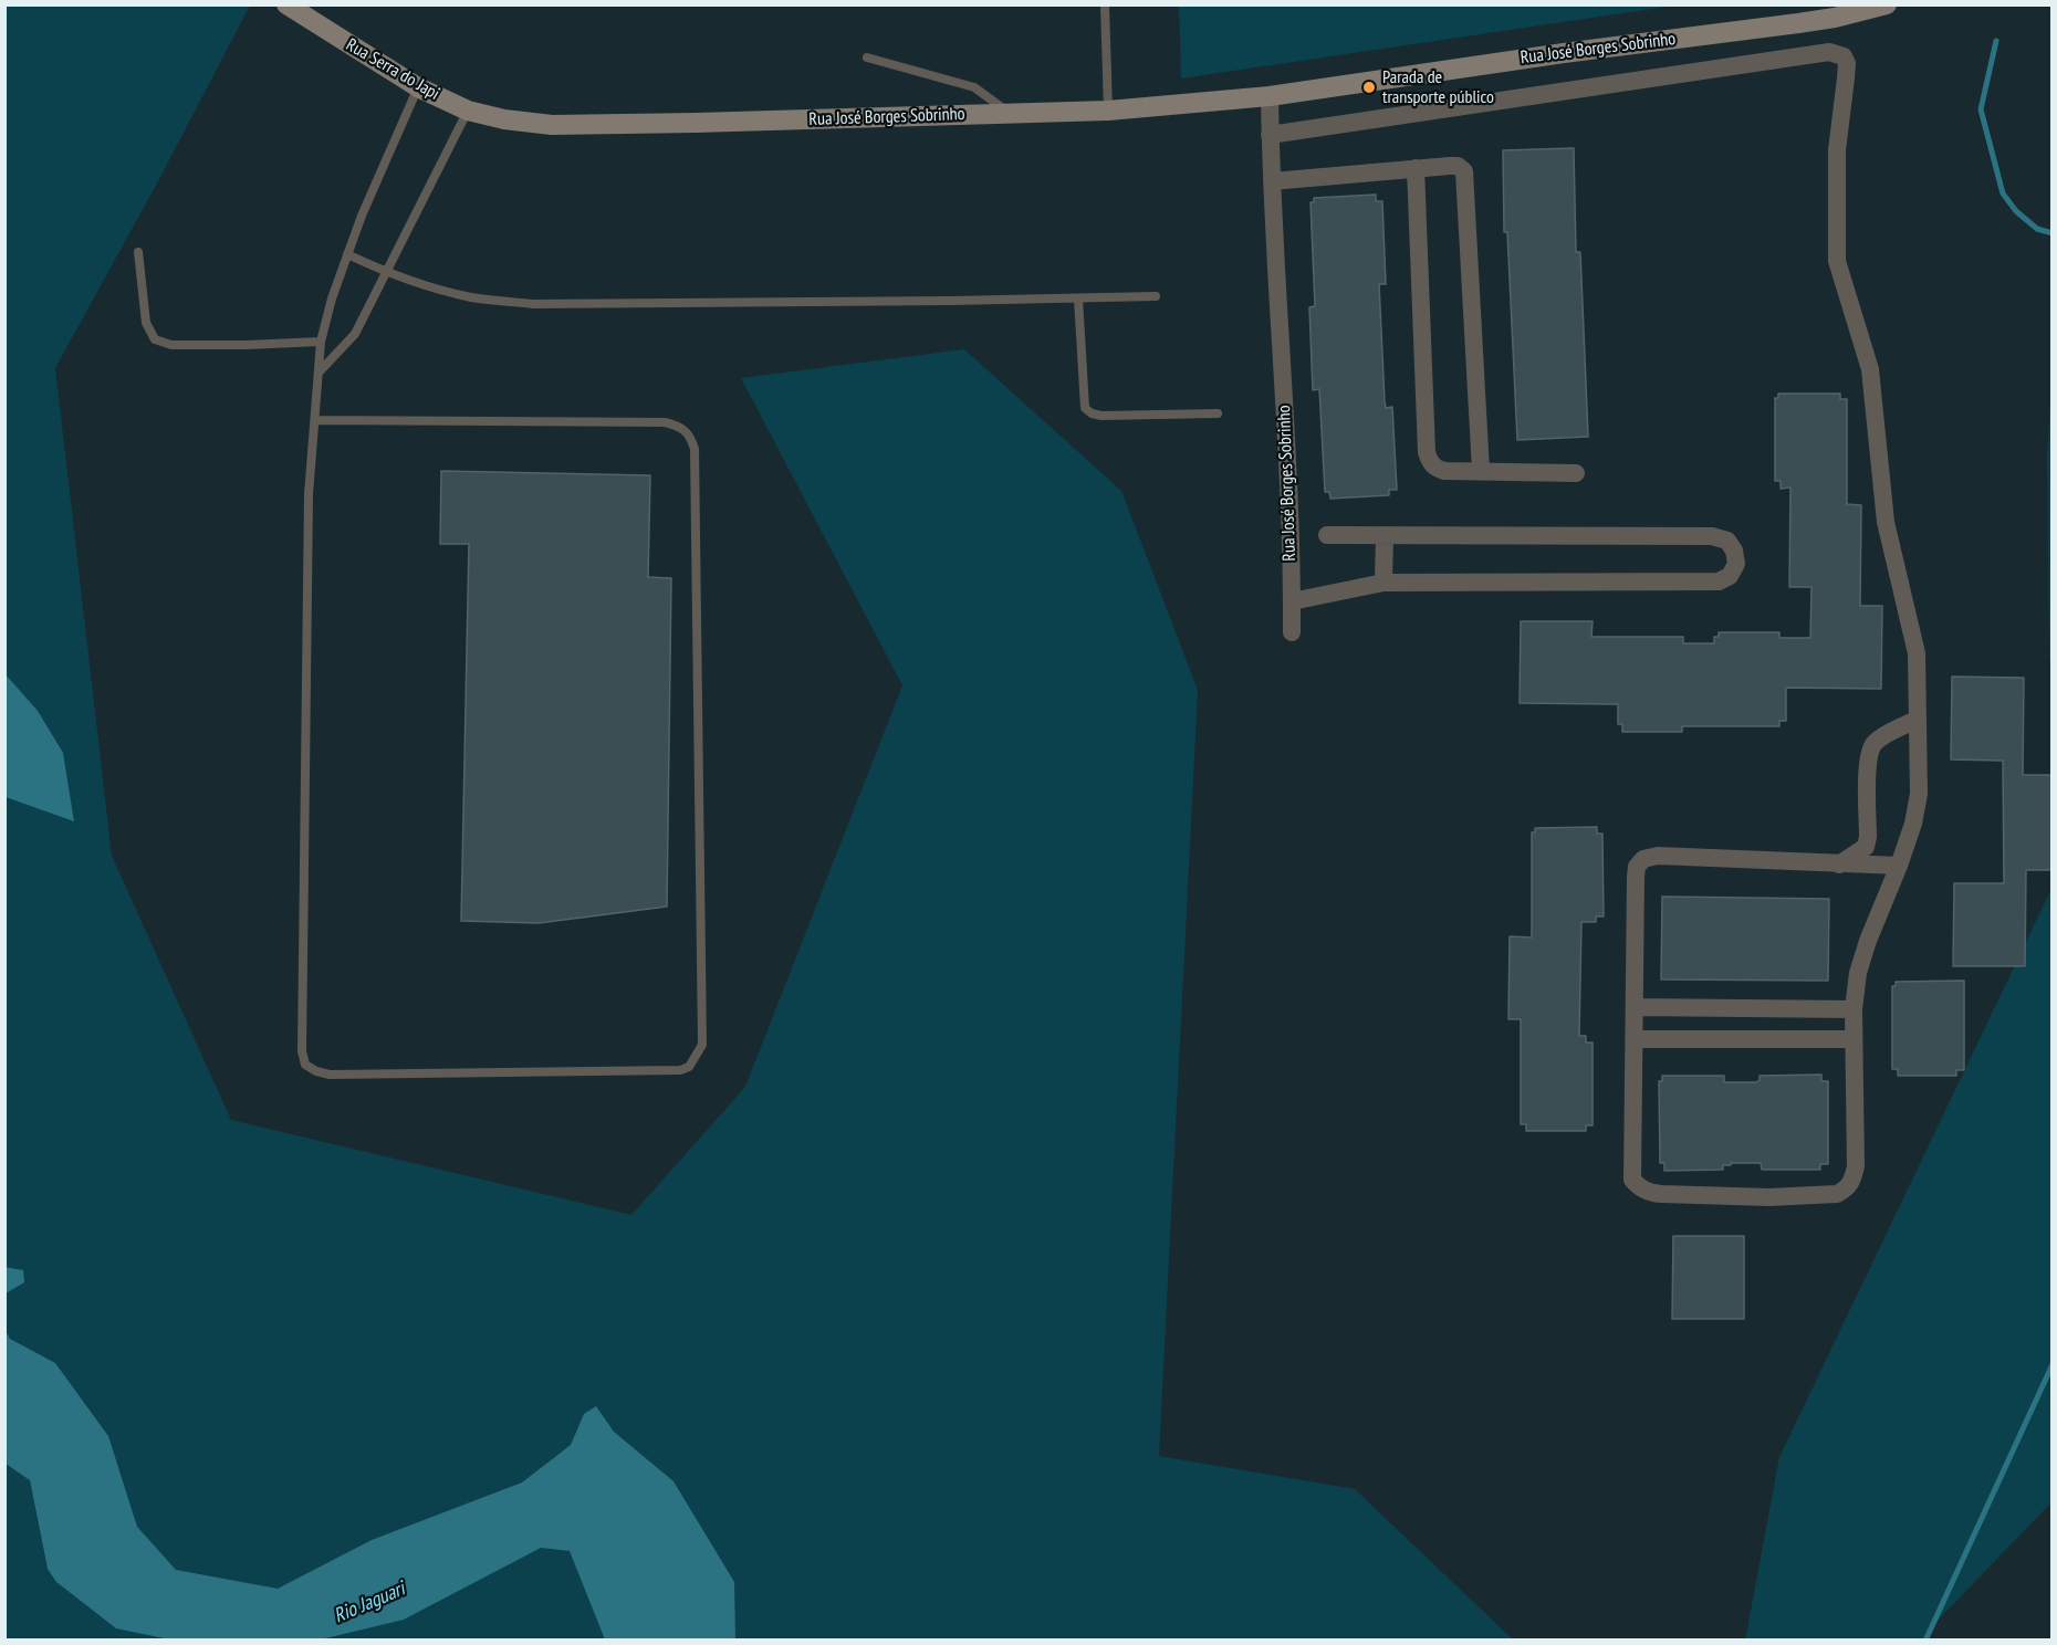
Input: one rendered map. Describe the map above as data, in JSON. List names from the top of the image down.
{
  "streets": {
    "street": ["Rua José Borges Sobrinho", "Rua Serra do Japi"]
  },
  "crossings": [
    ["Rua José Borges Sobrinho", "Rua Serra do Japi"]
  ],
  "water": ["Rio Jaguari"],
  "places": ["Parada de transporte público"]
}
